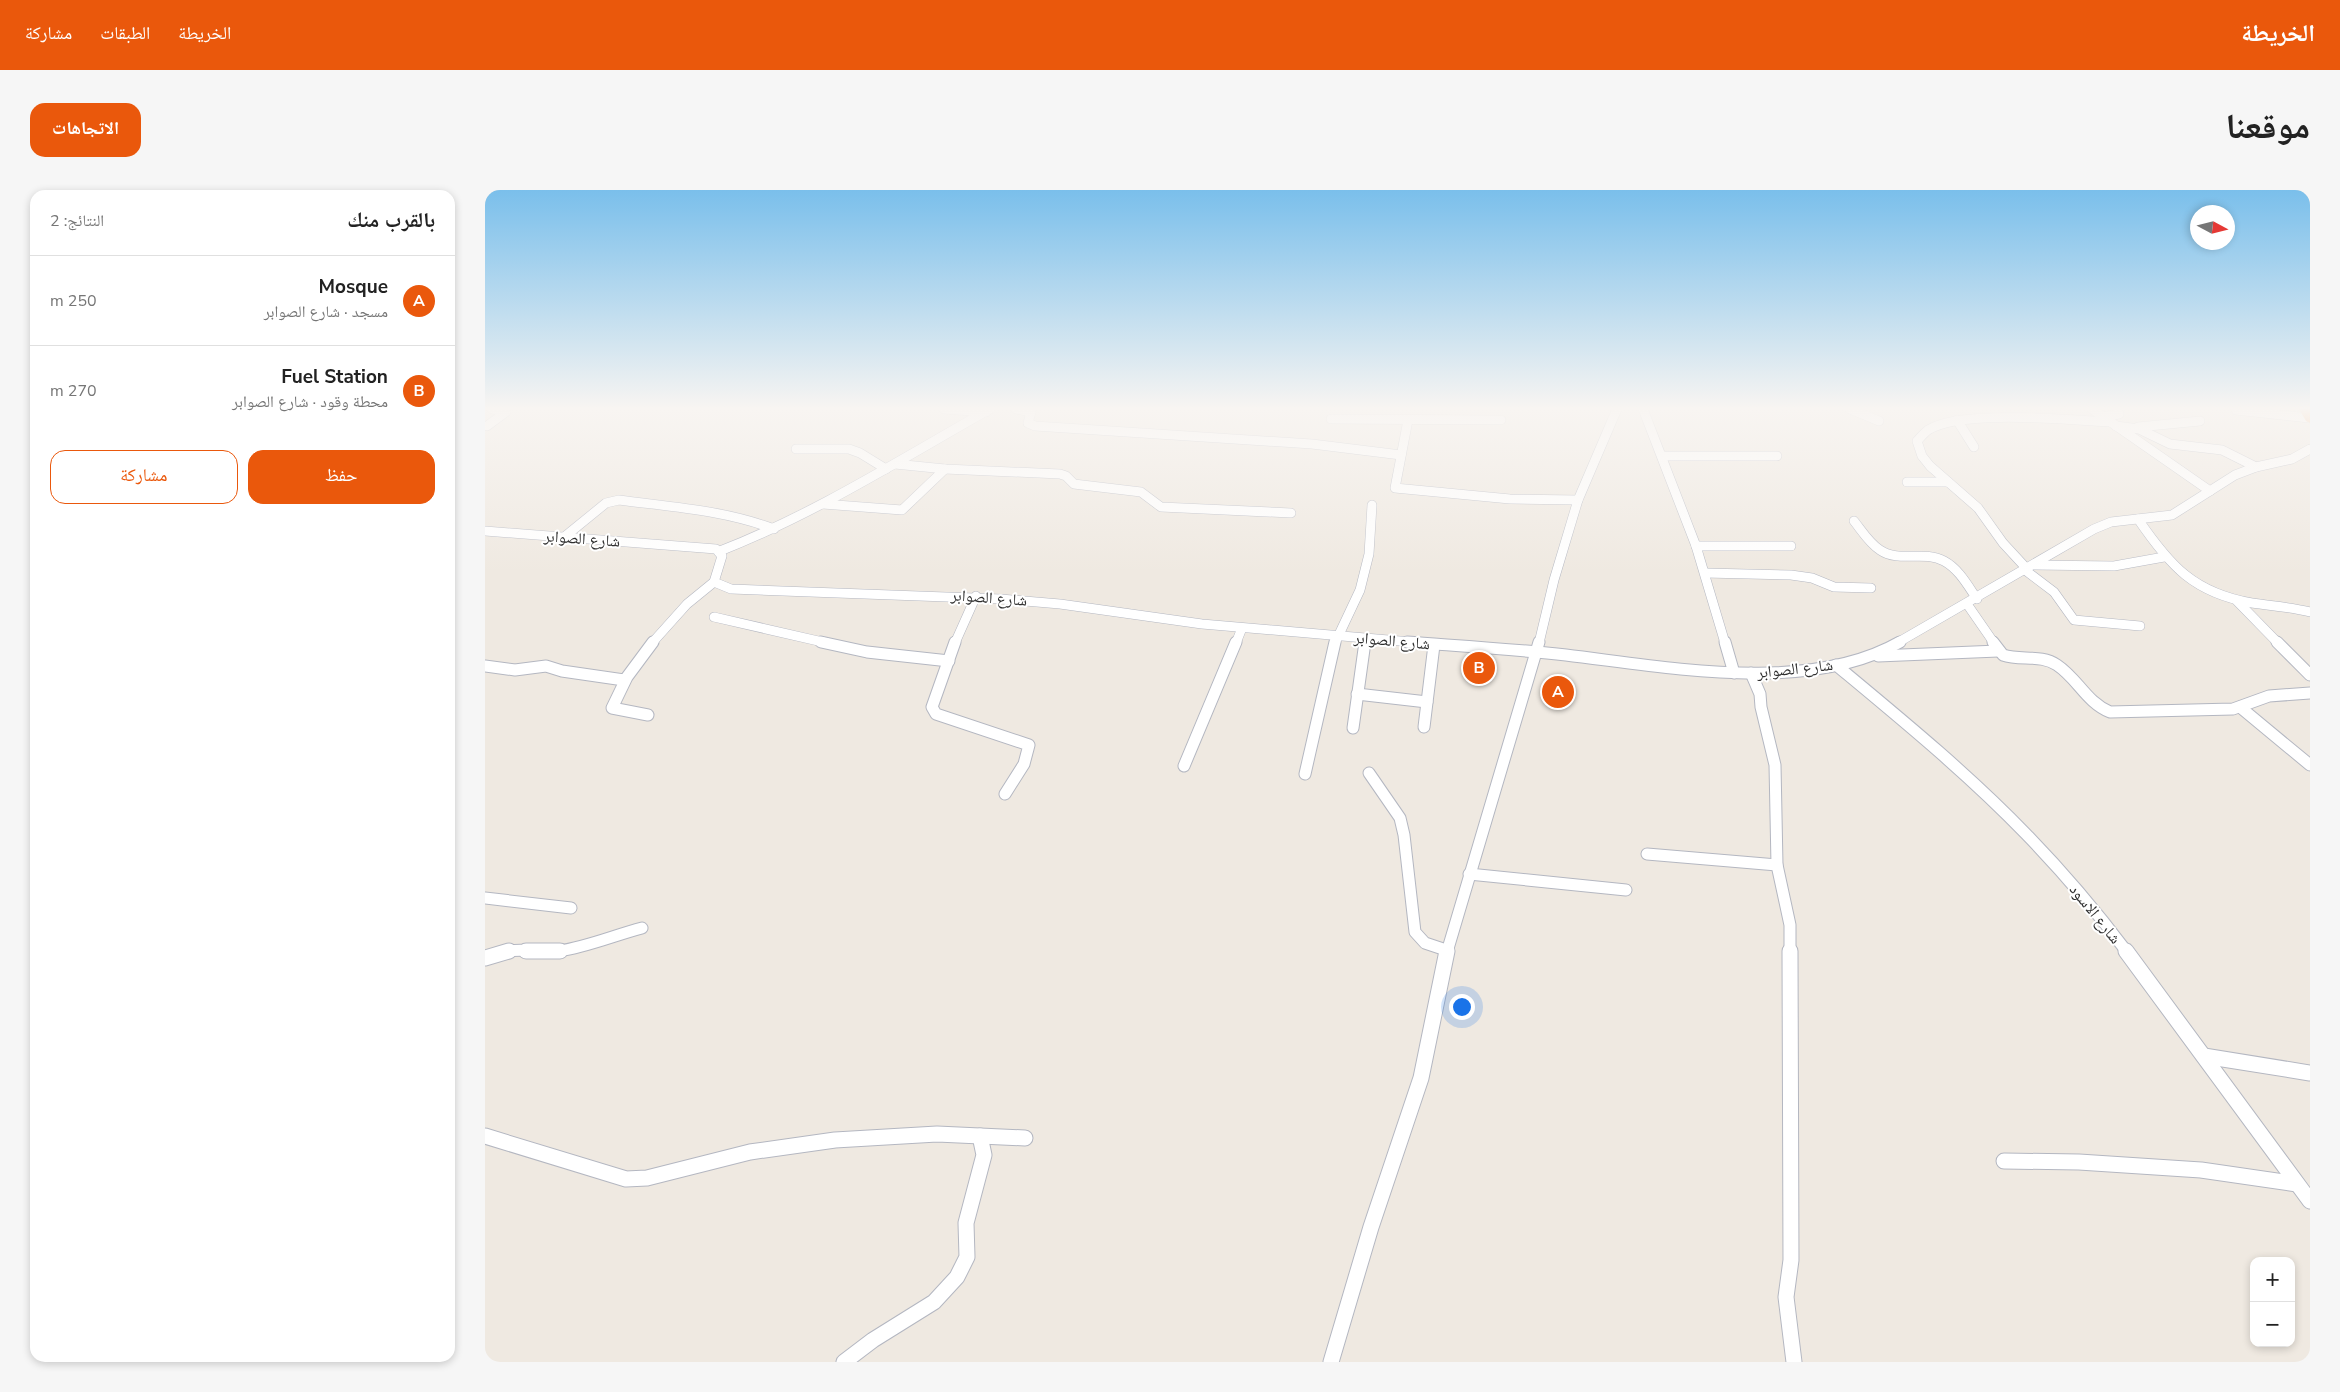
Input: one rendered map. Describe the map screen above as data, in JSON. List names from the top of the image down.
{
  "streets": {
    "street": ["شارع الصوابر", "شارع الاسود"]
  },
  "crossings": [
    ["شارع الصوابر", "شارع الاسود"]
  ],
  "north": "right",
  "page": {
    "header": "الخريطة",
    "nav": ["الخريطة", "الطبقات", "مشاركة"],
    "title": "موقعنا",
    "buttons": [
      "الاتجاهات",
      ["حفظ", "مشاركة"]
    ],
    "heading": ["بالقرب منك", "النتائج: 2"],
    "list": [
      {
        "mark": "A",
        "name": "Mosque",
        "note": "مسجد · شارع الصوابر",
        "value": "250 m"
      },
      {
        "mark": "B",
        "name": "Fuel Station",
        "note": "محطة وقود · شارع الصوابر",
        "value": "270 m"
      }
    ],
    "pins": ["B", "A"],
    "map_buttons": ["+", "−"]
  }
}
